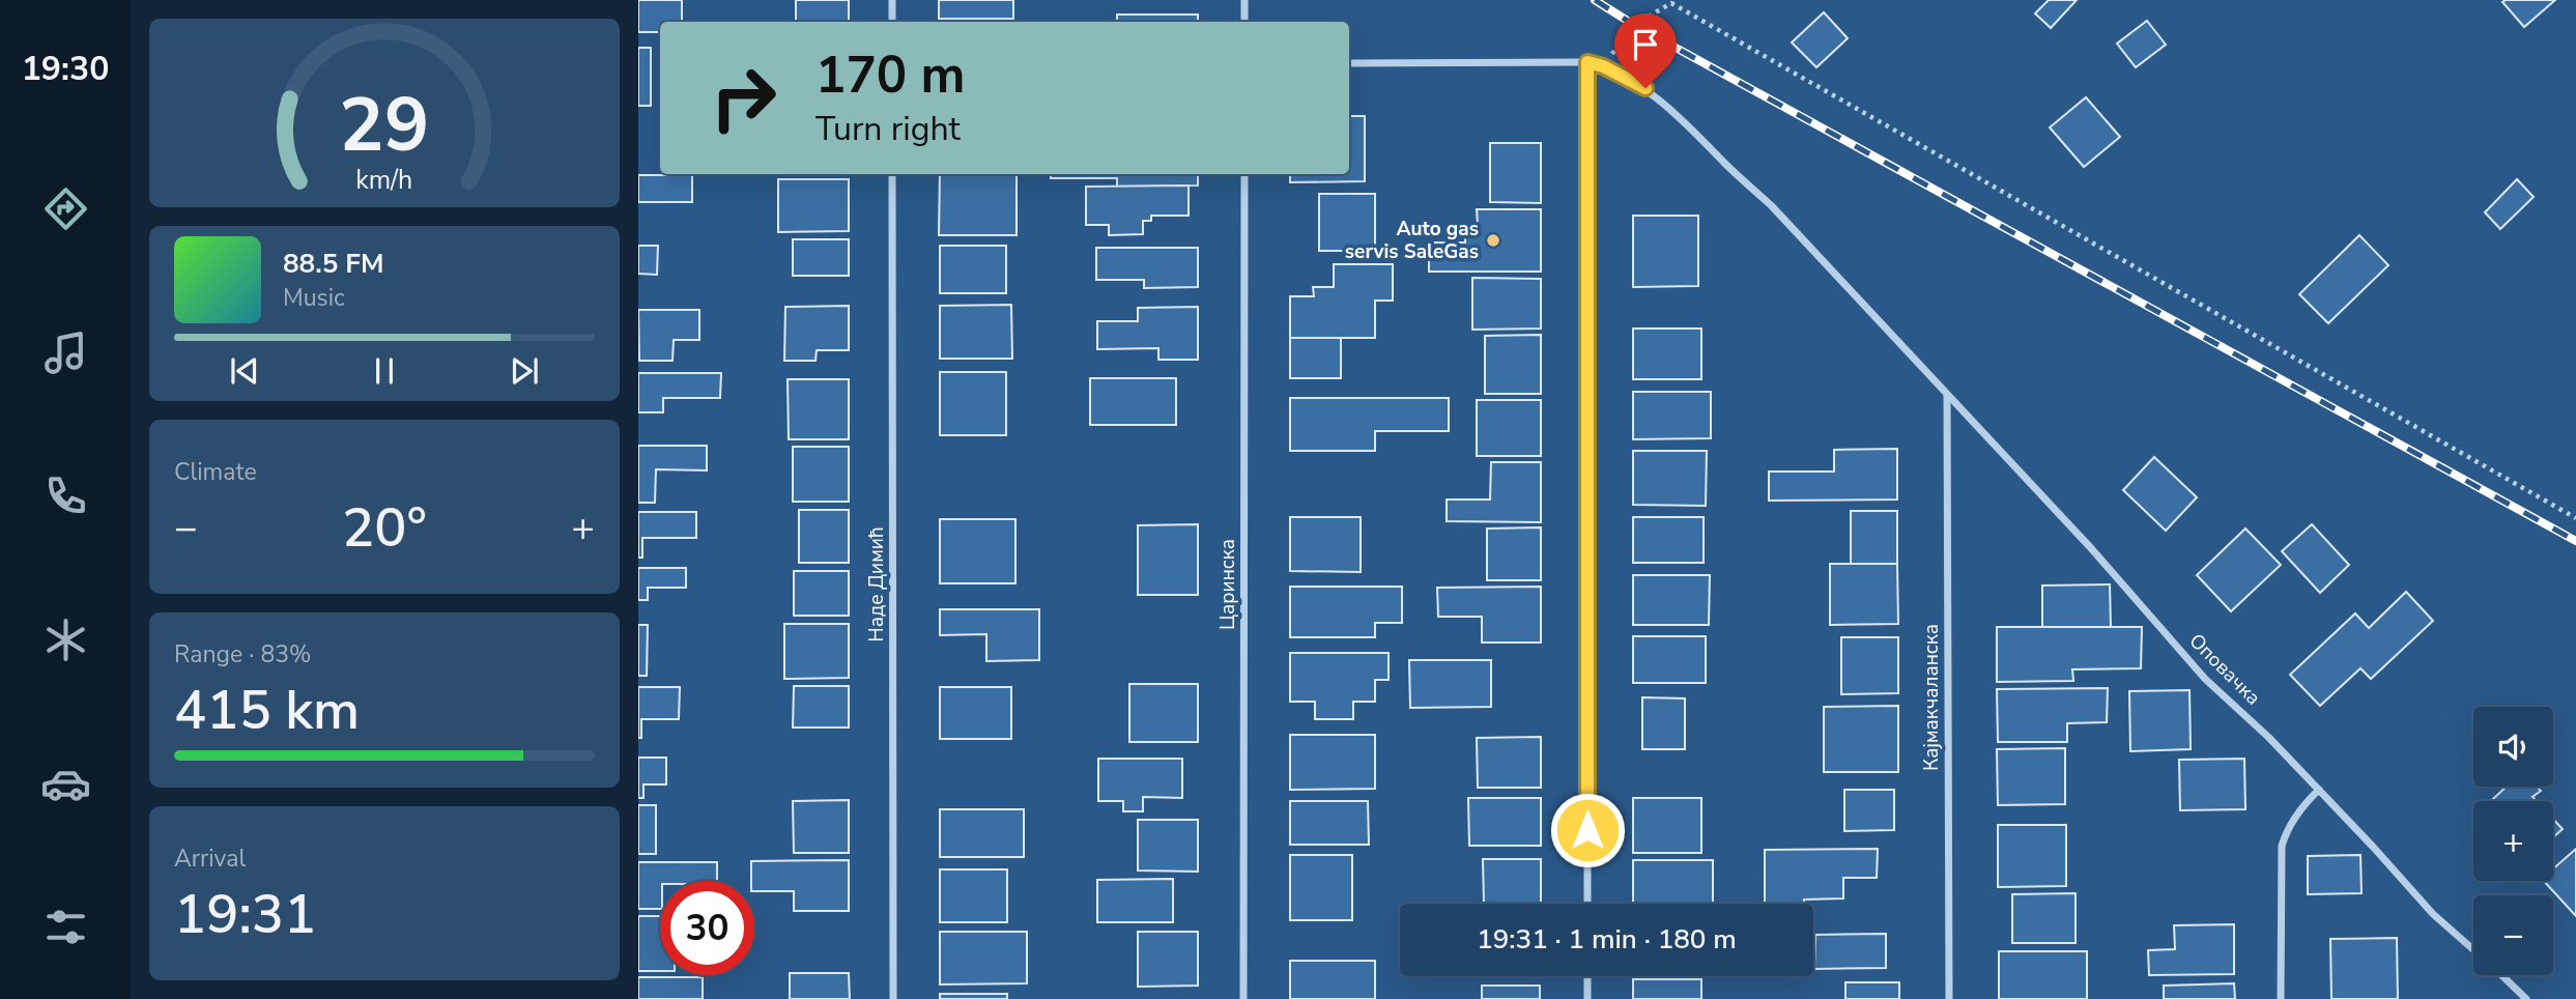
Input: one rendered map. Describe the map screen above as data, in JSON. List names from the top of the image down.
{
  "streets": {
    "street": [
      "Наде Димић",
      "Царинска",
      "Оповачка",
      "Кајмакчаланска"
    ]
  },
  "crossings": [
    ["Оповачка", "Кајмакчаланска"]
  ],
  "places": ["Auto gas servis SaleGas"],
  "page": {
    "tabs": "19:30",
    "turn": ["170 m", "Turn right"],
    "song": ["88.5 FM", "Music"],
    "tile": [
      "Climate",
      ["Range · 83%", "415 km"],
      ["Arrival", "19:31"]
    ],
    "heat": ["−", "20°", "+"],
    "map_buttons": ["+", "−"],
    "limit": "30",
    "trip": "19:31 · 1 min · 180 m",
    "gauge": ["29", "km/h"]
  }
}
